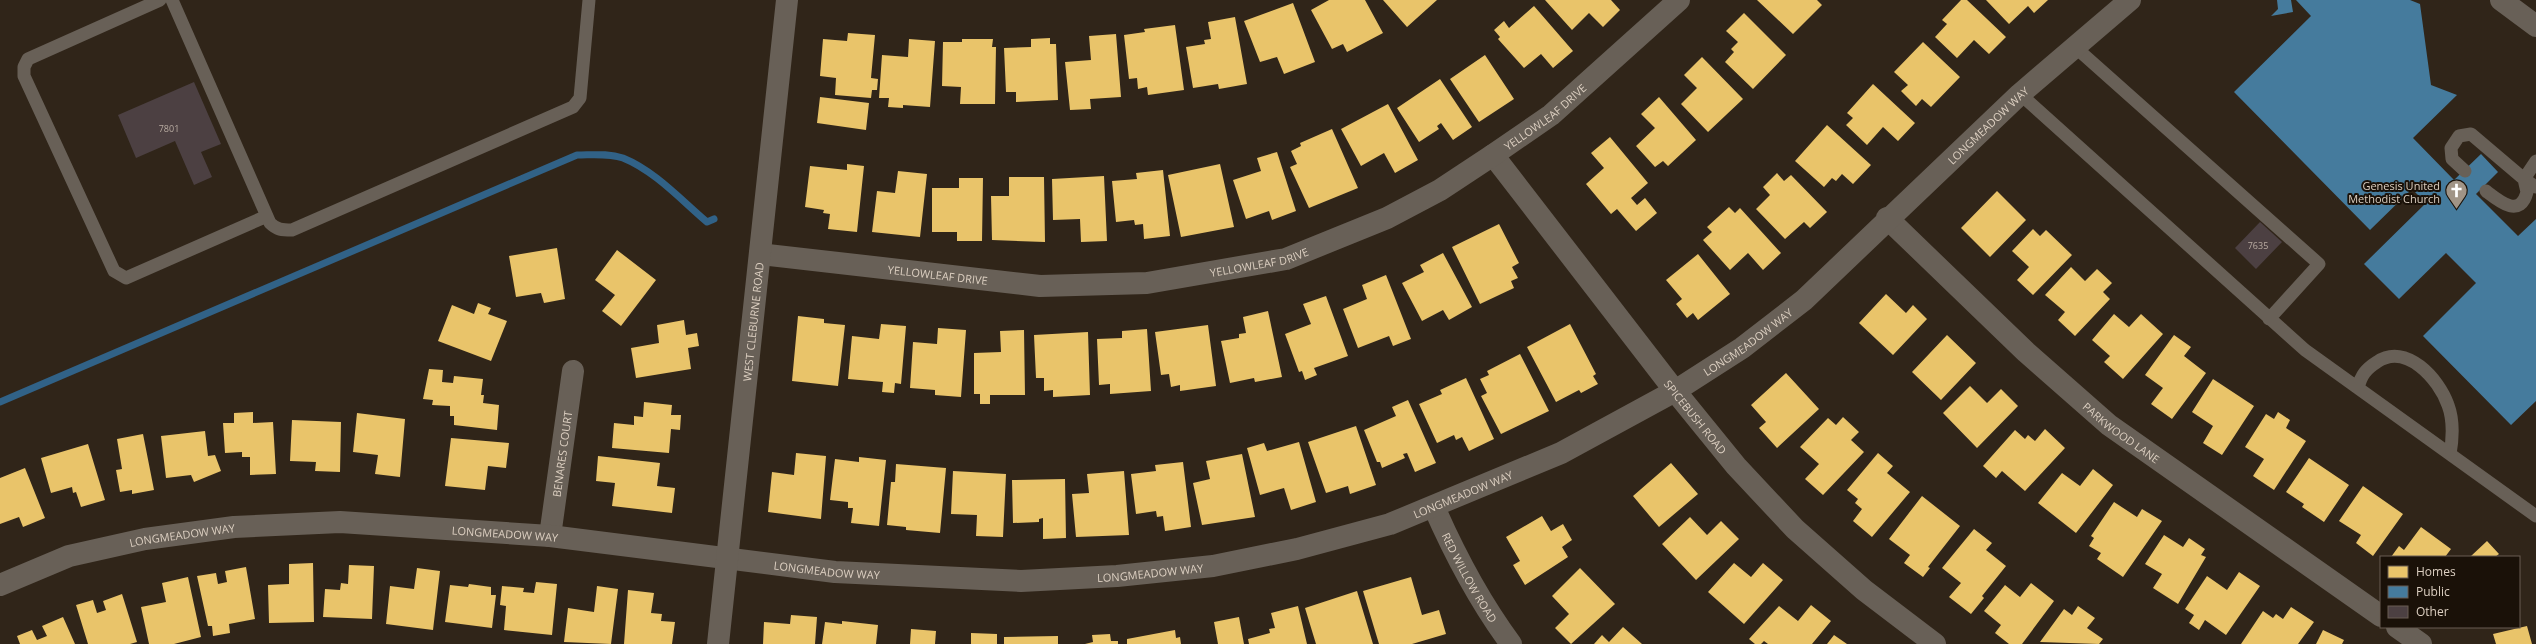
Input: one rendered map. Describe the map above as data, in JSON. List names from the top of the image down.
{
  "streets": {
    "street": [
      "YELLOWLEAF DRIVE",
      "LONGMEADOW WAY",
      "WEST CLEBURNE ROAD",
      "SPICEBUSH ROAD",
      "PARKWOOD LANE",
      "BENARES COURT",
      "RED WILLOW ROAD"
    ]
  },
  "crossings": [
    ["YELLOWLEAF DRIVE", "WEST CLEBURNE ROAD"],
    ["YELLOWLEAF DRIVE", "SPICEBUSH ROAD"],
    ["LONGMEADOW WAY", "WEST CLEBURNE ROAD"],
    ["LONGMEADOW WAY", "SPICEBUSH ROAD"],
    ["LONGMEADOW WAY", "PARKWOOD LANE"],
    ["LONGMEADOW WAY", "BENARES COURT"],
    ["LONGMEADOW WAY", "RED WILLOW ROAD"]
  ],
  "places": {
    "church": ["Genesis United Methodist Church"]
  },
  "house_numbers": ["7801", "7635"],
  "legend": ["Homes", "Public", "Other"]
}
